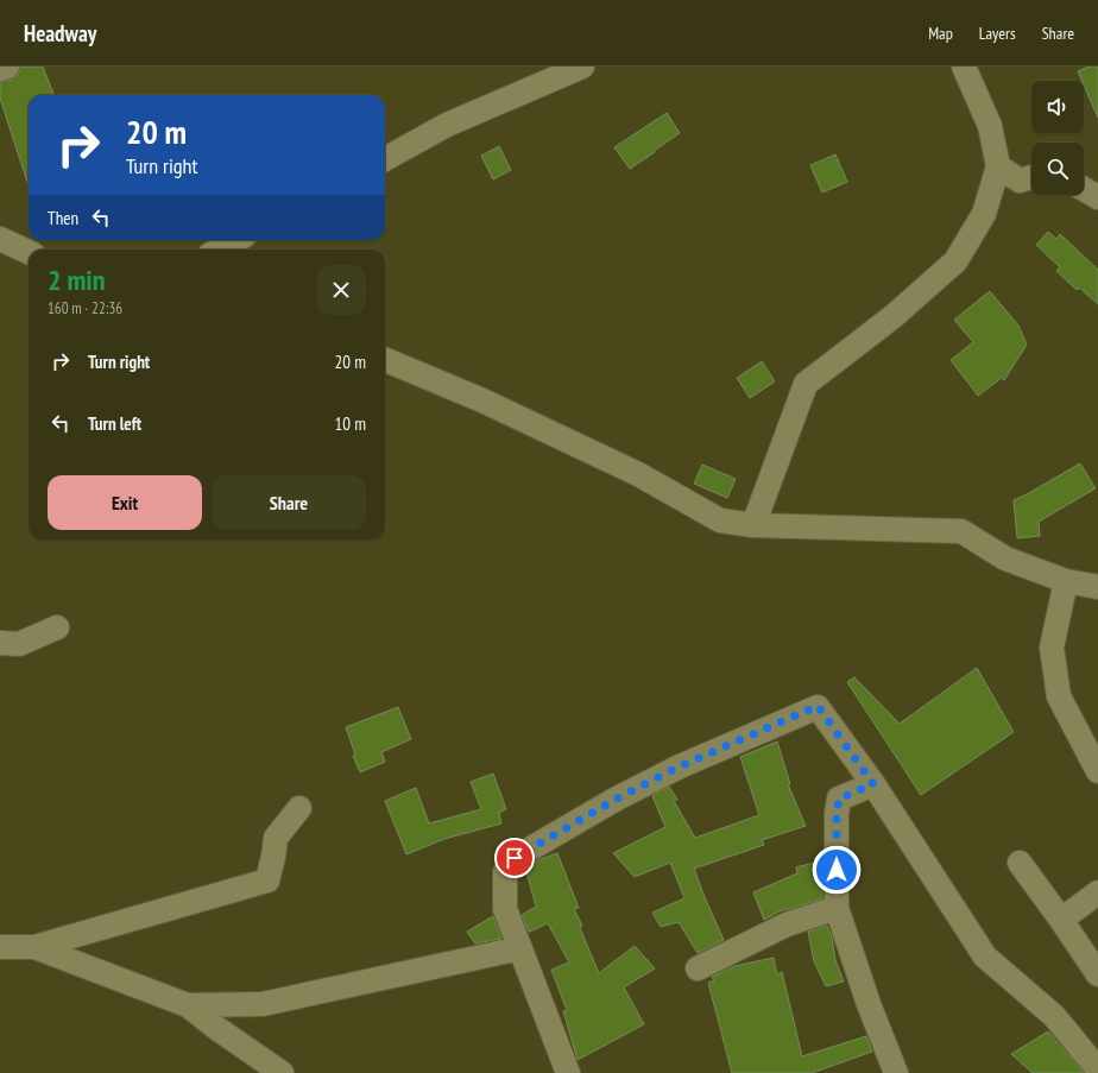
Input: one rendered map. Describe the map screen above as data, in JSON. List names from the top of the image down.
{
  "page": {
    "header": "Headway",
    "nav": ["Map", "Layers", "Share"],
    "turn": ["20 m", "Turn right"],
    "then": "Then",
    "heading": ["2 min", "160 m · 22:36"],
    "list": [
      {
        "name": "Turn right",
        "value": "20 m"
      },
      {
        "name": "Turn left",
        "value": "10 m"
      }
    ],
    "buttons": ["Exit", "Share"]
  }
}
